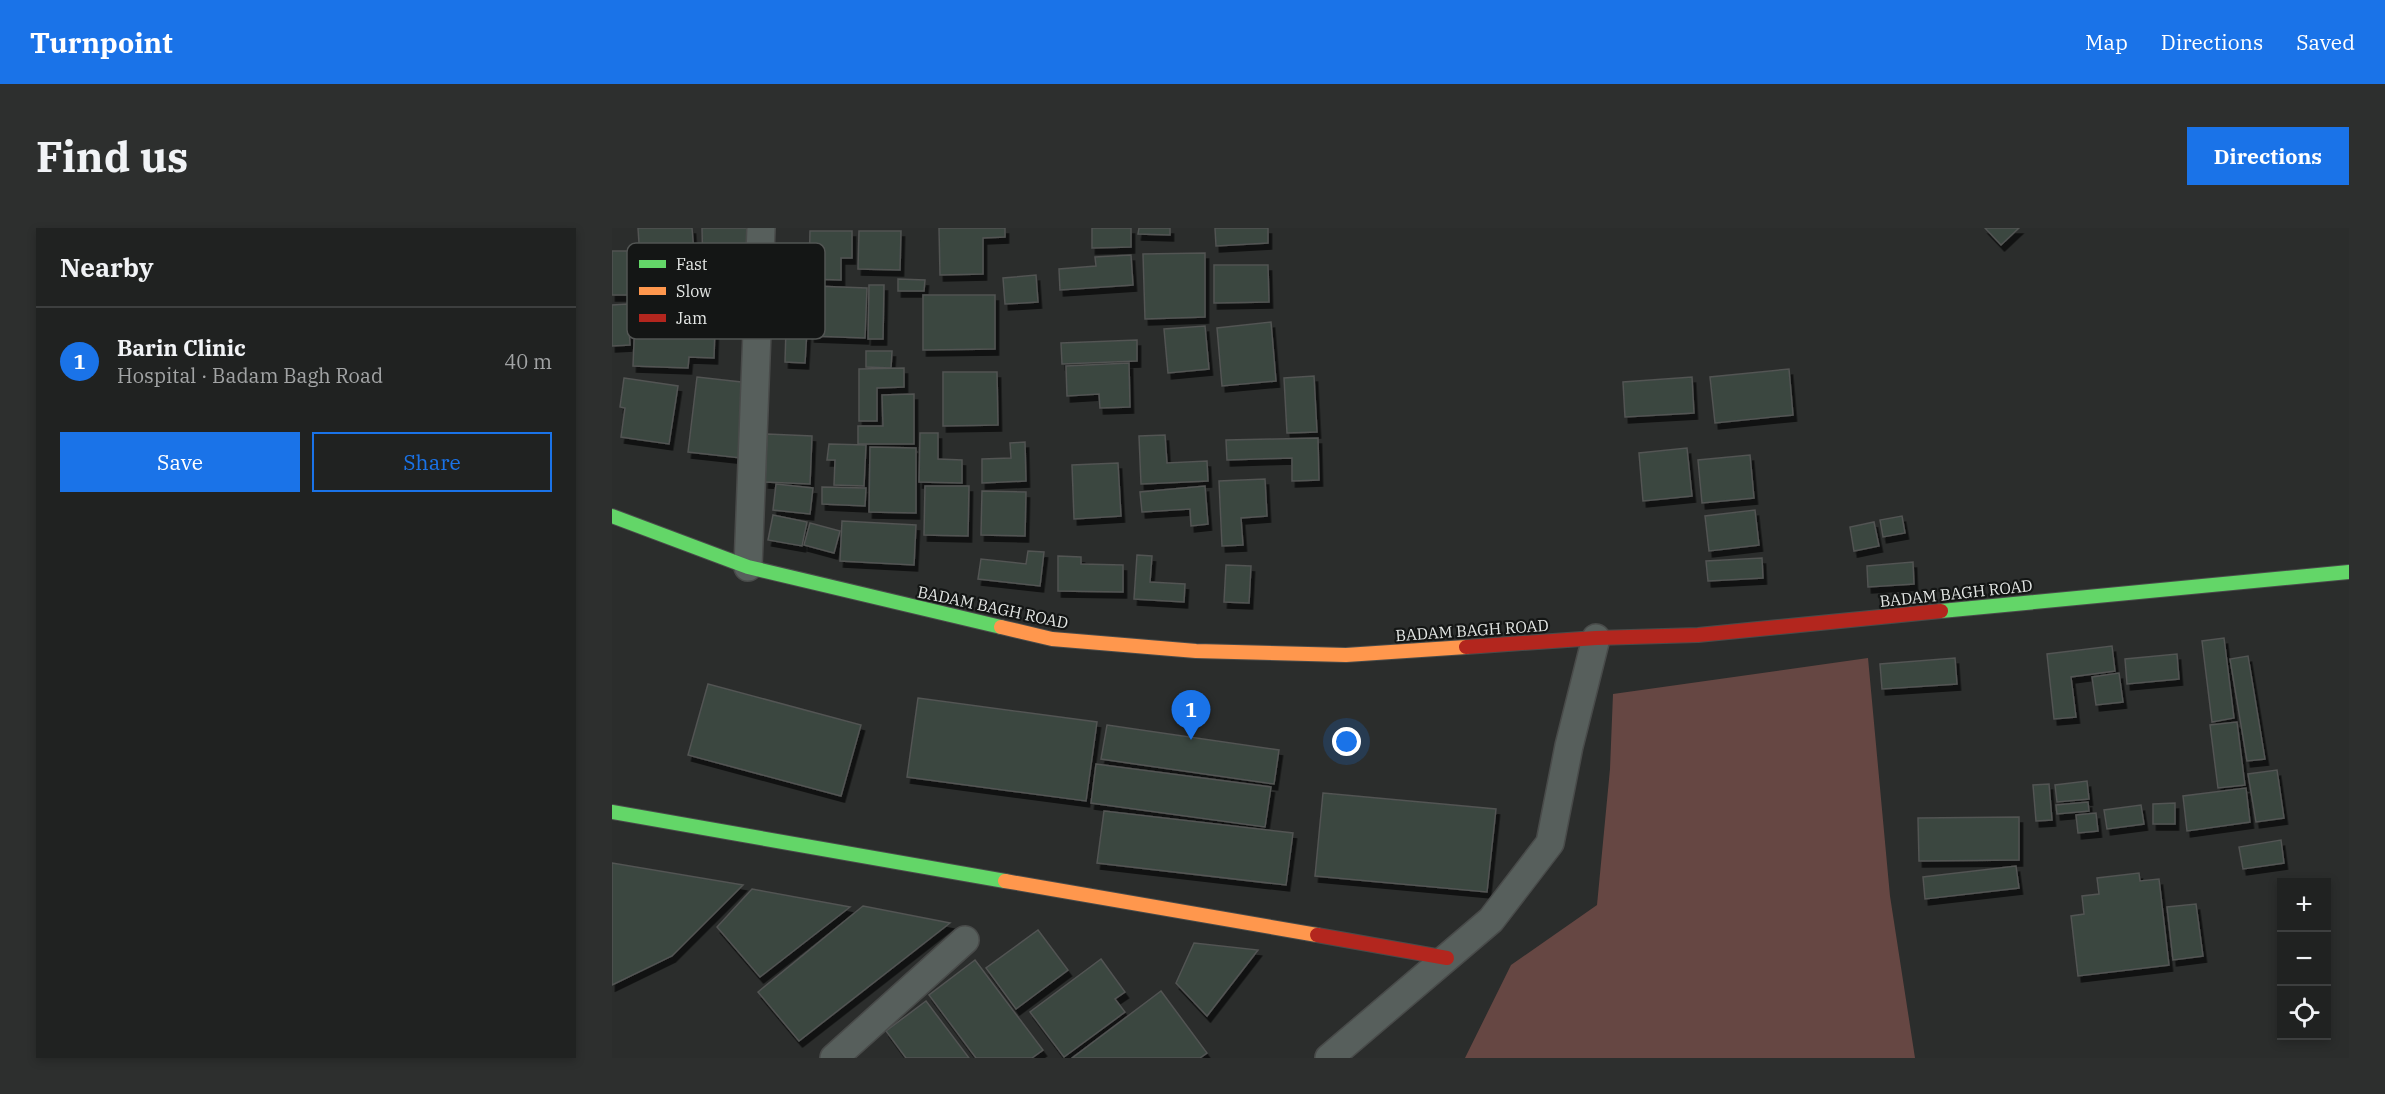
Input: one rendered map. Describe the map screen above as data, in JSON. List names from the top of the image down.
{
  "streets": {
    "main road": ["BADAM BAGH ROAD"]
  },
  "legend": ["Fast", "Slow", "Jam"],
  "page": {
    "header": "Turnpoint",
    "nav": ["Map", "Directions", "Saved"],
    "buttons": [
      "Directions",
      ["Save", "Share"]
    ],
    "title": "Find us",
    "heading": "Nearby",
    "list": [
      {
        "mark": "1",
        "name": "Barin Clinic",
        "note": "Hospital · Badam Bagh Road",
        "value": "40 m"
      }
    ],
    "pins": "1",
    "map_buttons": ["+", "−"]
  }
}
